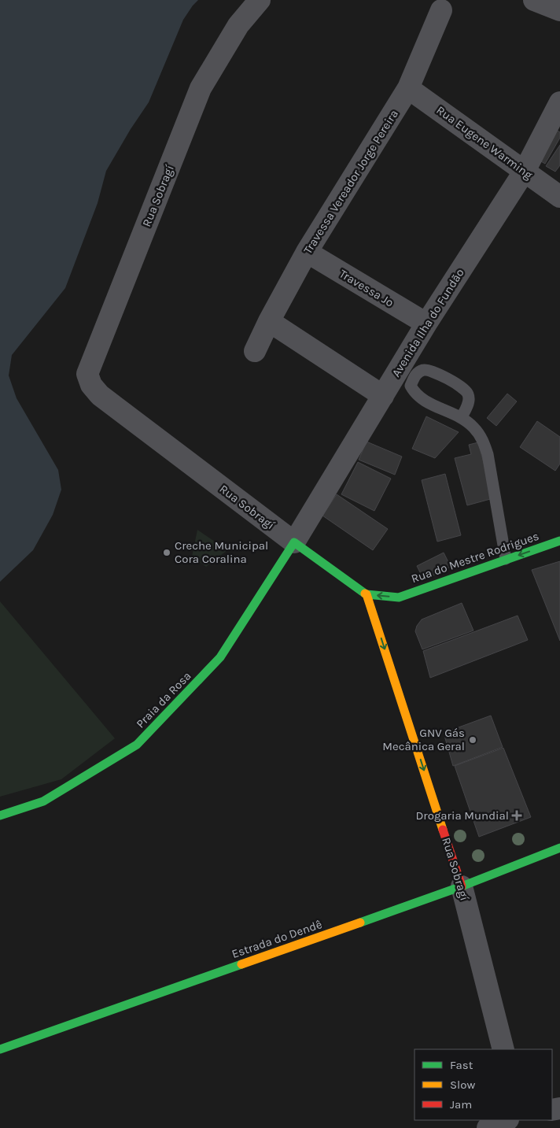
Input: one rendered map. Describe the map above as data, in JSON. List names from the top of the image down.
{
  "streets": {
    "street": [
      "Rua Eugene Warming",
      "Travessa Vereador Jorge Pereira",
      "Rua Sobragí",
      "Travessa Jo",
      "Avenida Ilha do Fundão",
      "Rua do Mestre Rodrigues",
      "Praia da Rosa",
      "Estrada do Dendê"
    ]
  },
  "crossings": [
    ["Rua Eugene Warming", "Travessa Vereador Jorge Pereira"],
    ["Rua Eugene Warming", "Avenida Ilha do Fundão"],
    ["Travessa Vereador Jorge Pereira", "Travessa Jo"],
    ["Rua Sobragí", "Avenida Ilha do Fundão"],
    ["Rua Sobragí", "Rua do Mestre Rodrigues"],
    ["Rua Sobragí", "Praia da Rosa"],
    ["Rua Sobragí", "Estrada do Dendê"],
    ["Travessa Jo", "Avenida Ilha do Fundão"],
    ["Avenida Ilha do Fundão", "Praia da Rosa"]
  ],
  "one_way": ["Rua do Mestre Rodrigues"],
  "places": {
    "other": ["Creche Municipal Cora Coralina", "GNV Gás Mecânica Geral"],
    "health": ["Drogaria Mundial"]
  },
  "legend": ["Fast", "Slow", "Jam"]
}
